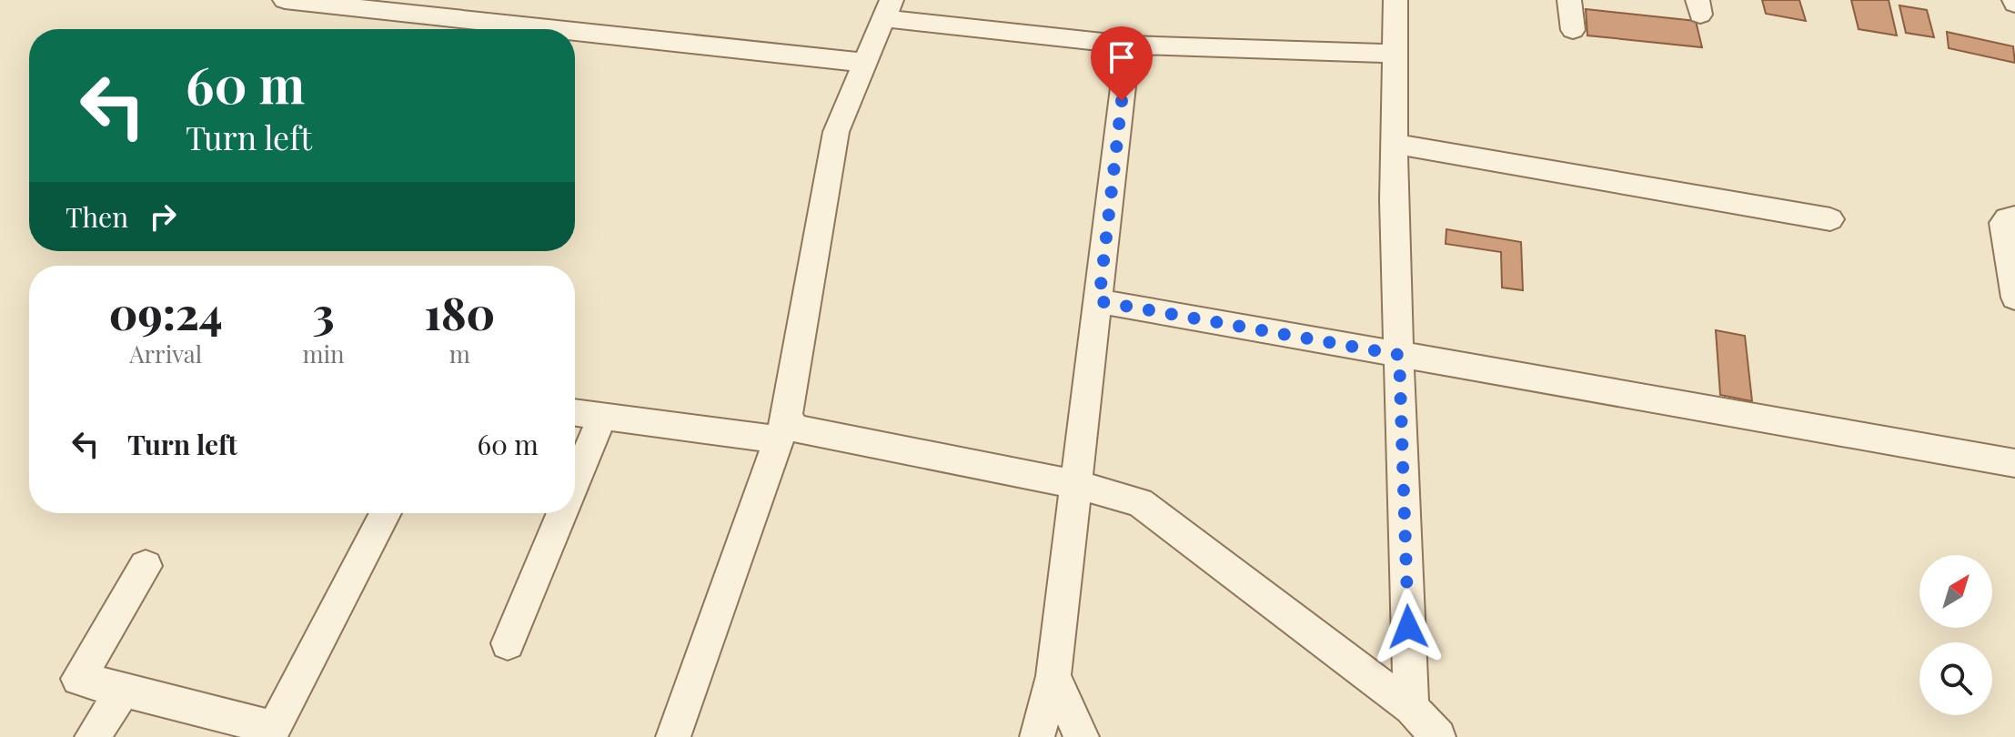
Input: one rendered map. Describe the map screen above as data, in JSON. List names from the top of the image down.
{
  "north": "top right",
  "page": {
    "turn": ["60 m", "Turn left"],
    "then": "Then",
    "eta": [
      "09:24",
      "Arrival",
      "3",
      "min",
      "180",
      "m"
    ],
    "list": [
      {
        "name": "Turn left",
        "value": "60 m"
      }
    ]
  }
}
